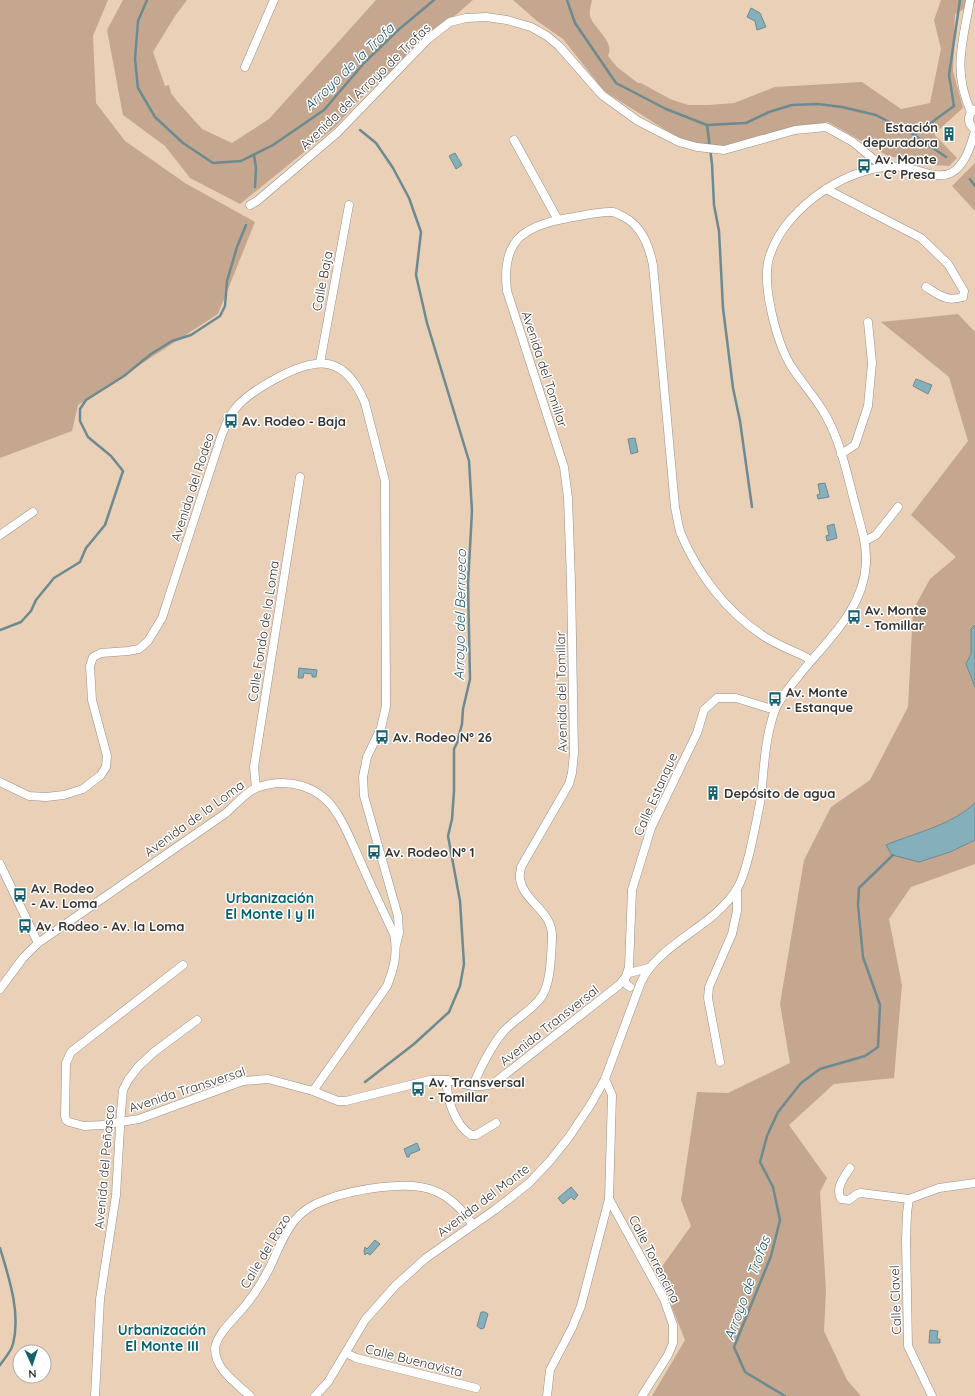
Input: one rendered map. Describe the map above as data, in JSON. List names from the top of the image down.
{
  "streets": {
    "street": [
      "Avenida del Arroyo de Trofas",
      "Calle Baja",
      "Avenida del Tomillar",
      "Avenida del Rodeo",
      "Calle Fondo de la Loma",
      "Calle Estanque",
      "Avenida de la Loma",
      "Avenida Transversal",
      "Avenida del Peñasco",
      "Avenida del Monte",
      "Calle del Pozo",
      "Calle Torrencina",
      "Calle Clavel",
      "Calle Buenavista"
    ]
  },
  "crossings": [
    ["Avenida del Arroyo de Trofas", "Avenida del Monte"],
    ["Calle Baja", "Avenida del Rodeo"],
    ["Avenida del Tomillar", "Avenida Transversal"],
    ["Avenida del Tomillar", "Avenida del Monte"],
    ["Calle Fondo de la Loma", "Avenida de la Loma"],
    ["Calle Estanque", "Avenida Transversal"],
    ["Calle Estanque", "Avenida del Monte"],
    ["Avenida de la Loma", "Avenida Transversal"],
    ["Avenida Transversal", "Avenida del Peñasco"],
    ["Avenida Transversal", "Avenida del Monte"],
    ["Avenida del Monte", "Calle del Pozo"],
    ["Avenida del Monte", "Calle Buenavista"]
  ],
  "districts": ["Urbanización El Monte I y II", "Urbanización El Monte III"],
  "water": ["Arroyo de la Trofa", "Arroyo del Berrueco", "Arroyo de Trofas"],
  "places": {
    "building": ["Estación depuradora", "Depósito de agua"],
    "bus stop": [
      "Av. Monte - Cº Presa",
      "Av. Rodeo - Baja",
      "Av. Monte - Tomillar",
      "Av. Monte - Estanque",
      "Av. Rodeo Nº 26",
      "Av. Rodeo Nº 1",
      "Av. Rodeo - Av. Loma",
      "Av. Rodeo - Av. la Loma",
      "Av. Transversal - Tomillar"
    ]
  },
  "north": "bottom"
}
